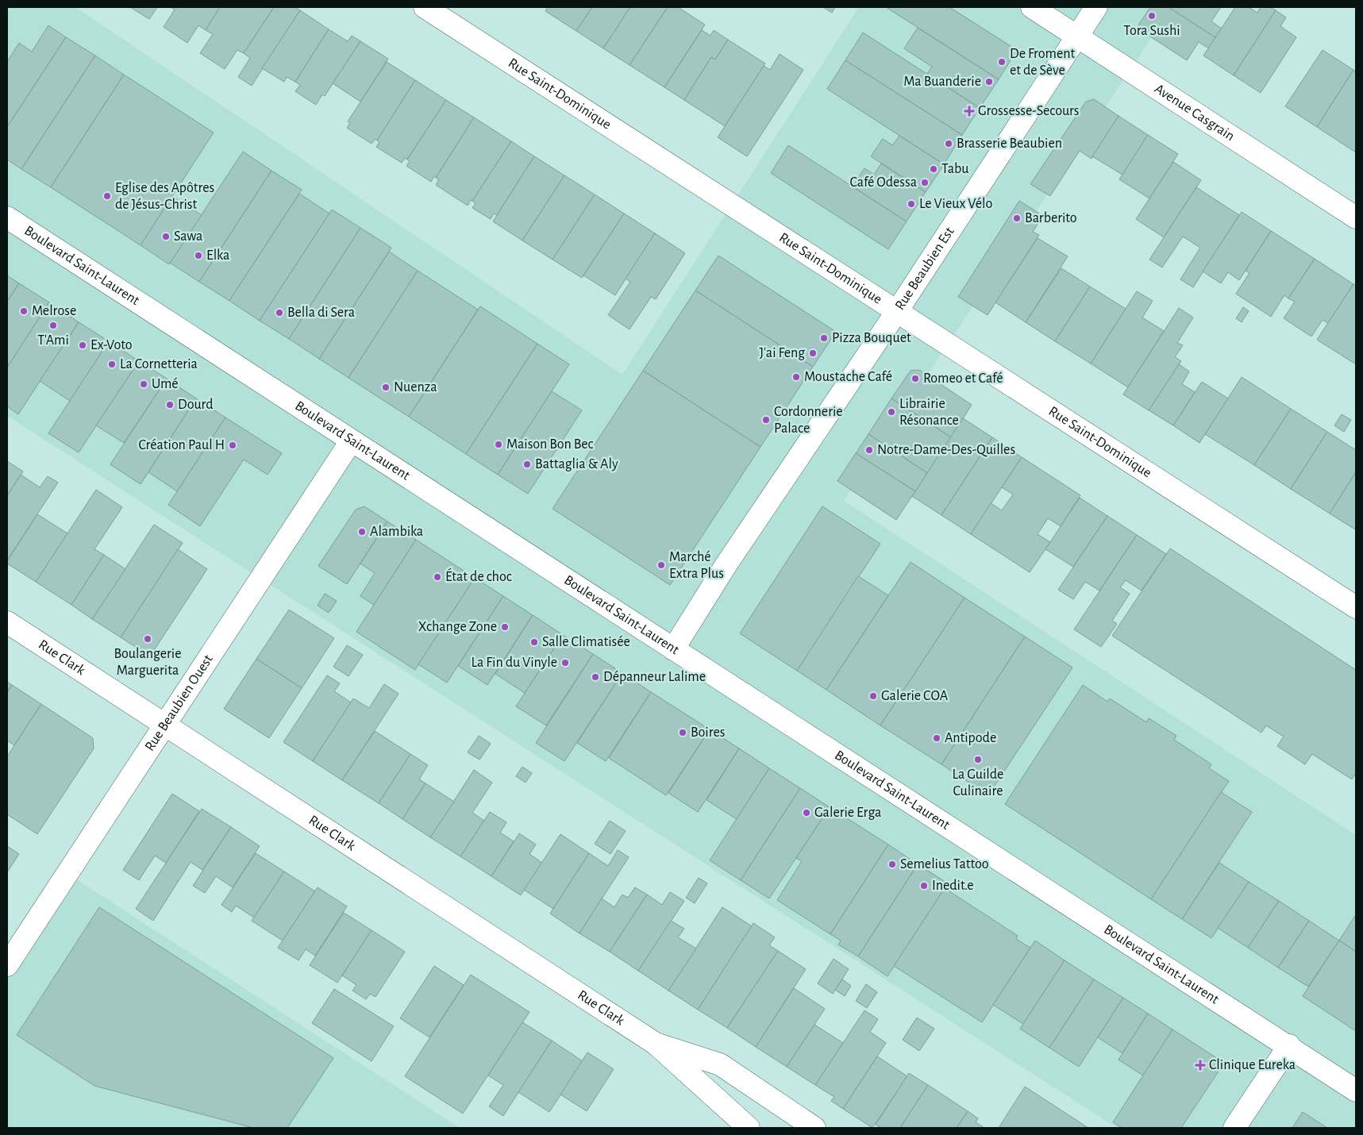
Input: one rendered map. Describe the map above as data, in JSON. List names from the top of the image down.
{
  "streets": {
    "street": [
      "Rue Saint-Dominique",
      "Avenue Casgrain",
      "Boulevard Saint-Laurent",
      "Rue Beaubien Est",
      "Rue Clark",
      "Rue Beaubien Ouest"
    ]
  },
  "crossings": [
    ["Rue Saint-Dominique", "Rue Beaubien Est"],
    ["Avenue Casgrain", "Rue Beaubien Est"],
    ["Boulevard Saint-Laurent", "Rue Beaubien Est"],
    ["Boulevard Saint-Laurent", "Rue Beaubien Ouest"],
    ["Rue Clark", "Rue Beaubien Ouest"]
  ],
  "places": {
    "other": [
      "Tora Sushi",
      "De Froment et de Sève",
      "Ma Buanderie",
      "Brasserie Beaubien",
      "Tabu",
      "Café Odessa",
      "Eglise des Apôtres de Jésus-Christ",
      "Le Vieux Vélo",
      "Barberito",
      "Sawa",
      "Elka",
      "Melrose",
      "Bella di Sera",
      "T'Ami",
      "Pizza Bouquet",
      "Ex-Voto",
      "J'ai Feng",
      "La Cornetteria",
      "Moustache Café",
      "Romeo et Café",
      "Umé",
      "Nuenza",
      "Dourd",
      "Librairie Résonance",
      "Cordonnerie Palace",
      "Maison Bon Bec",
      "Création Paul H",
      "Notre-Dame-Des-Quilles",
      "Battaglia & Aly",
      "Alambika",
      "Marché Extra Plus",
      "État de choc",
      "Xchange Zone",
      "Boulangerie Marguerita",
      "Salle Climatisée",
      "La Fin du Vinyle",
      "Dépanneur Lalime",
      "Galerie COA",
      "Boires",
      "Antipode",
      "La Guilde Culinaire",
      "Galerie Erga",
      "Semelius Tattoo",
      "Inedit.e"
    ],
    "health": ["Grossesse-Secours", "Clinique Eureka"]
  }
}
